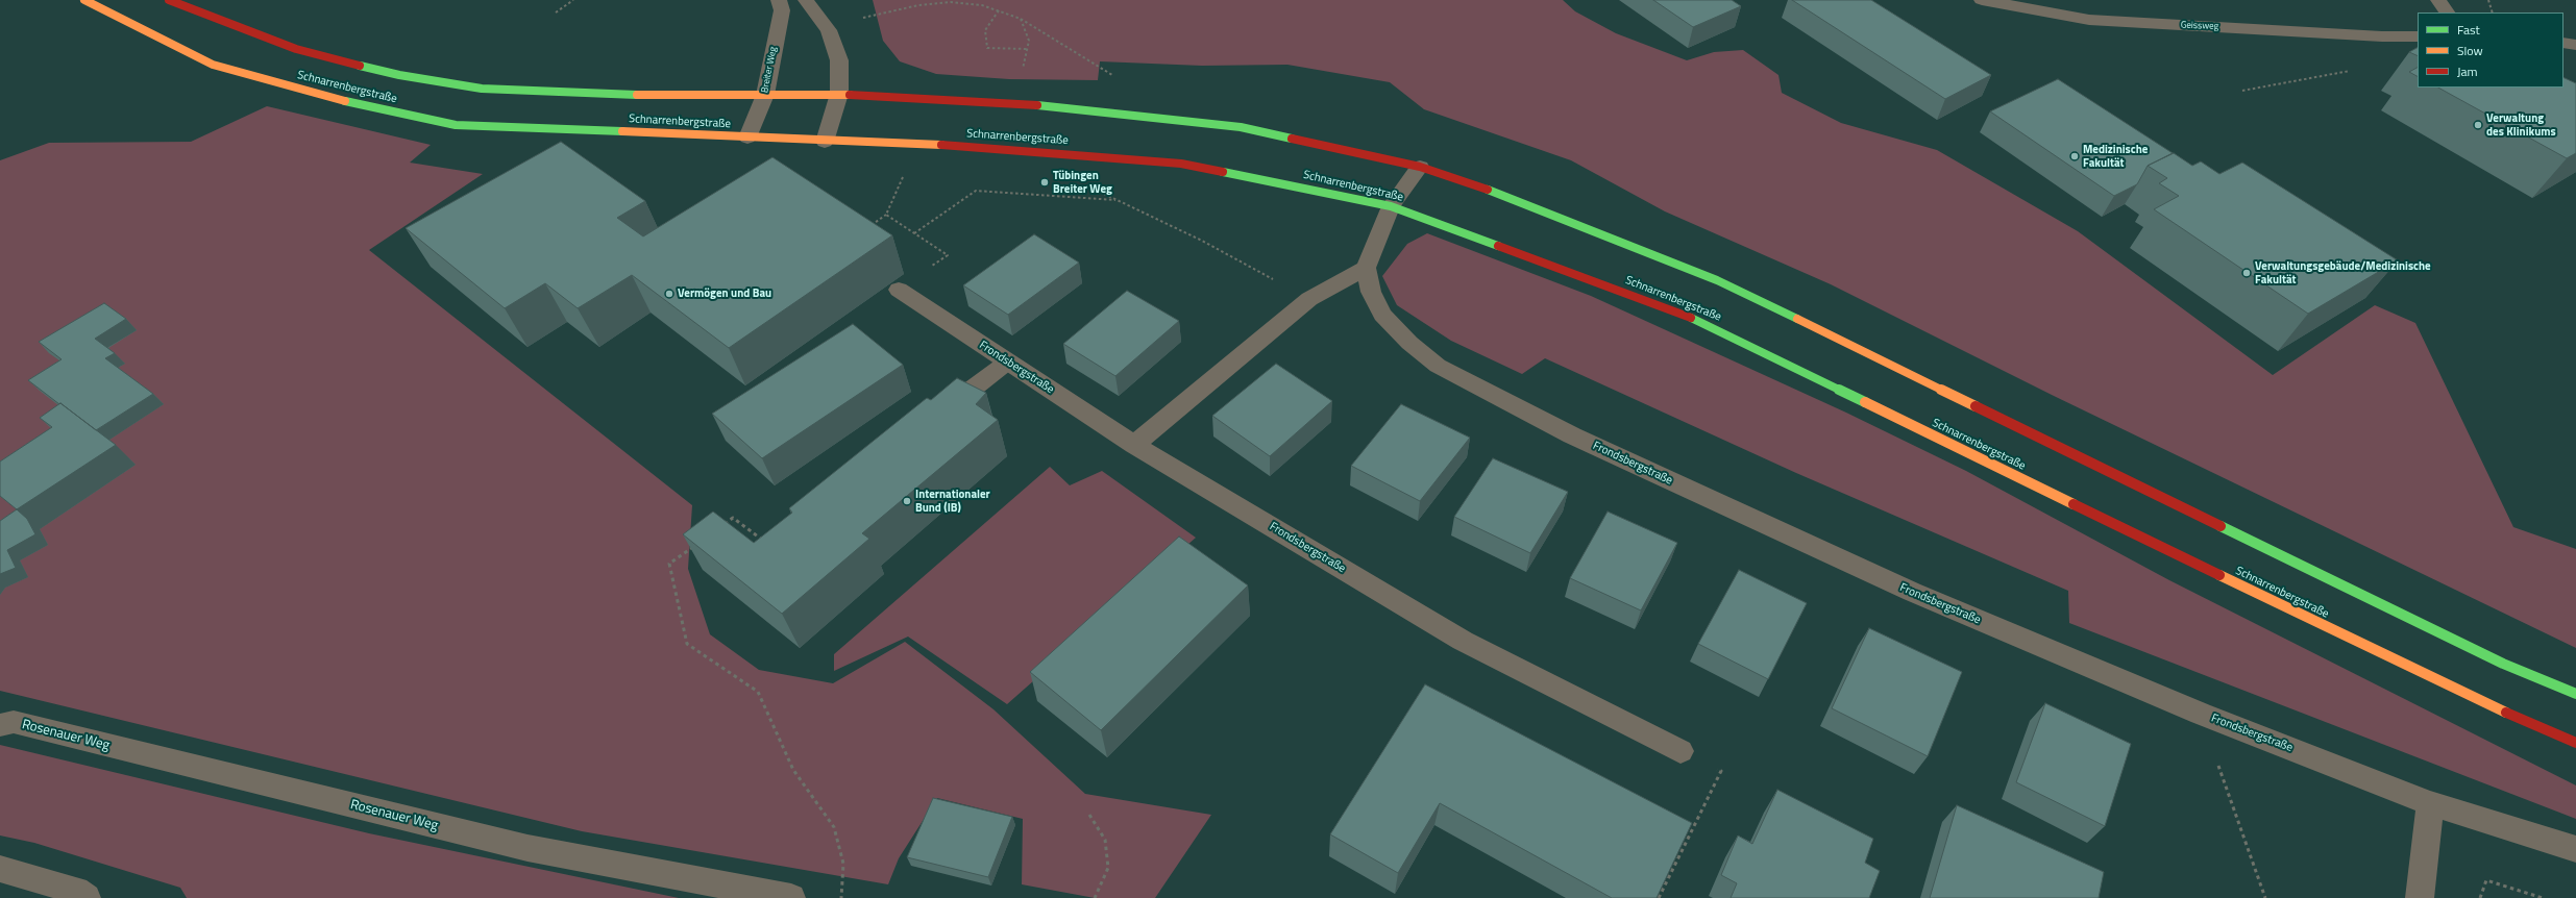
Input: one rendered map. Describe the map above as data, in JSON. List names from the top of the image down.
{
  "streets": {
    "street": [
      "Geissweg",
      "Breiter Weg",
      "Schnarrenbergstraße",
      "Frondsbergstraße",
      "Rosenauer Weg"
    ]
  },
  "crossings": [
    ["Breiter Weg", "Schnarrenbergstraße"]
  ],
  "places": [
    "Verwaltung des Klinikums",
    "Medizinische Fakultät",
    "Tübingen Breiter Weg",
    "Verwaltungsgebäude/Medizinische Fakultät",
    "Vermögen und Bau",
    "Internationaler Bund (IB)"
  ],
  "legend": ["Fast", "Slow", "Jam"]
}
